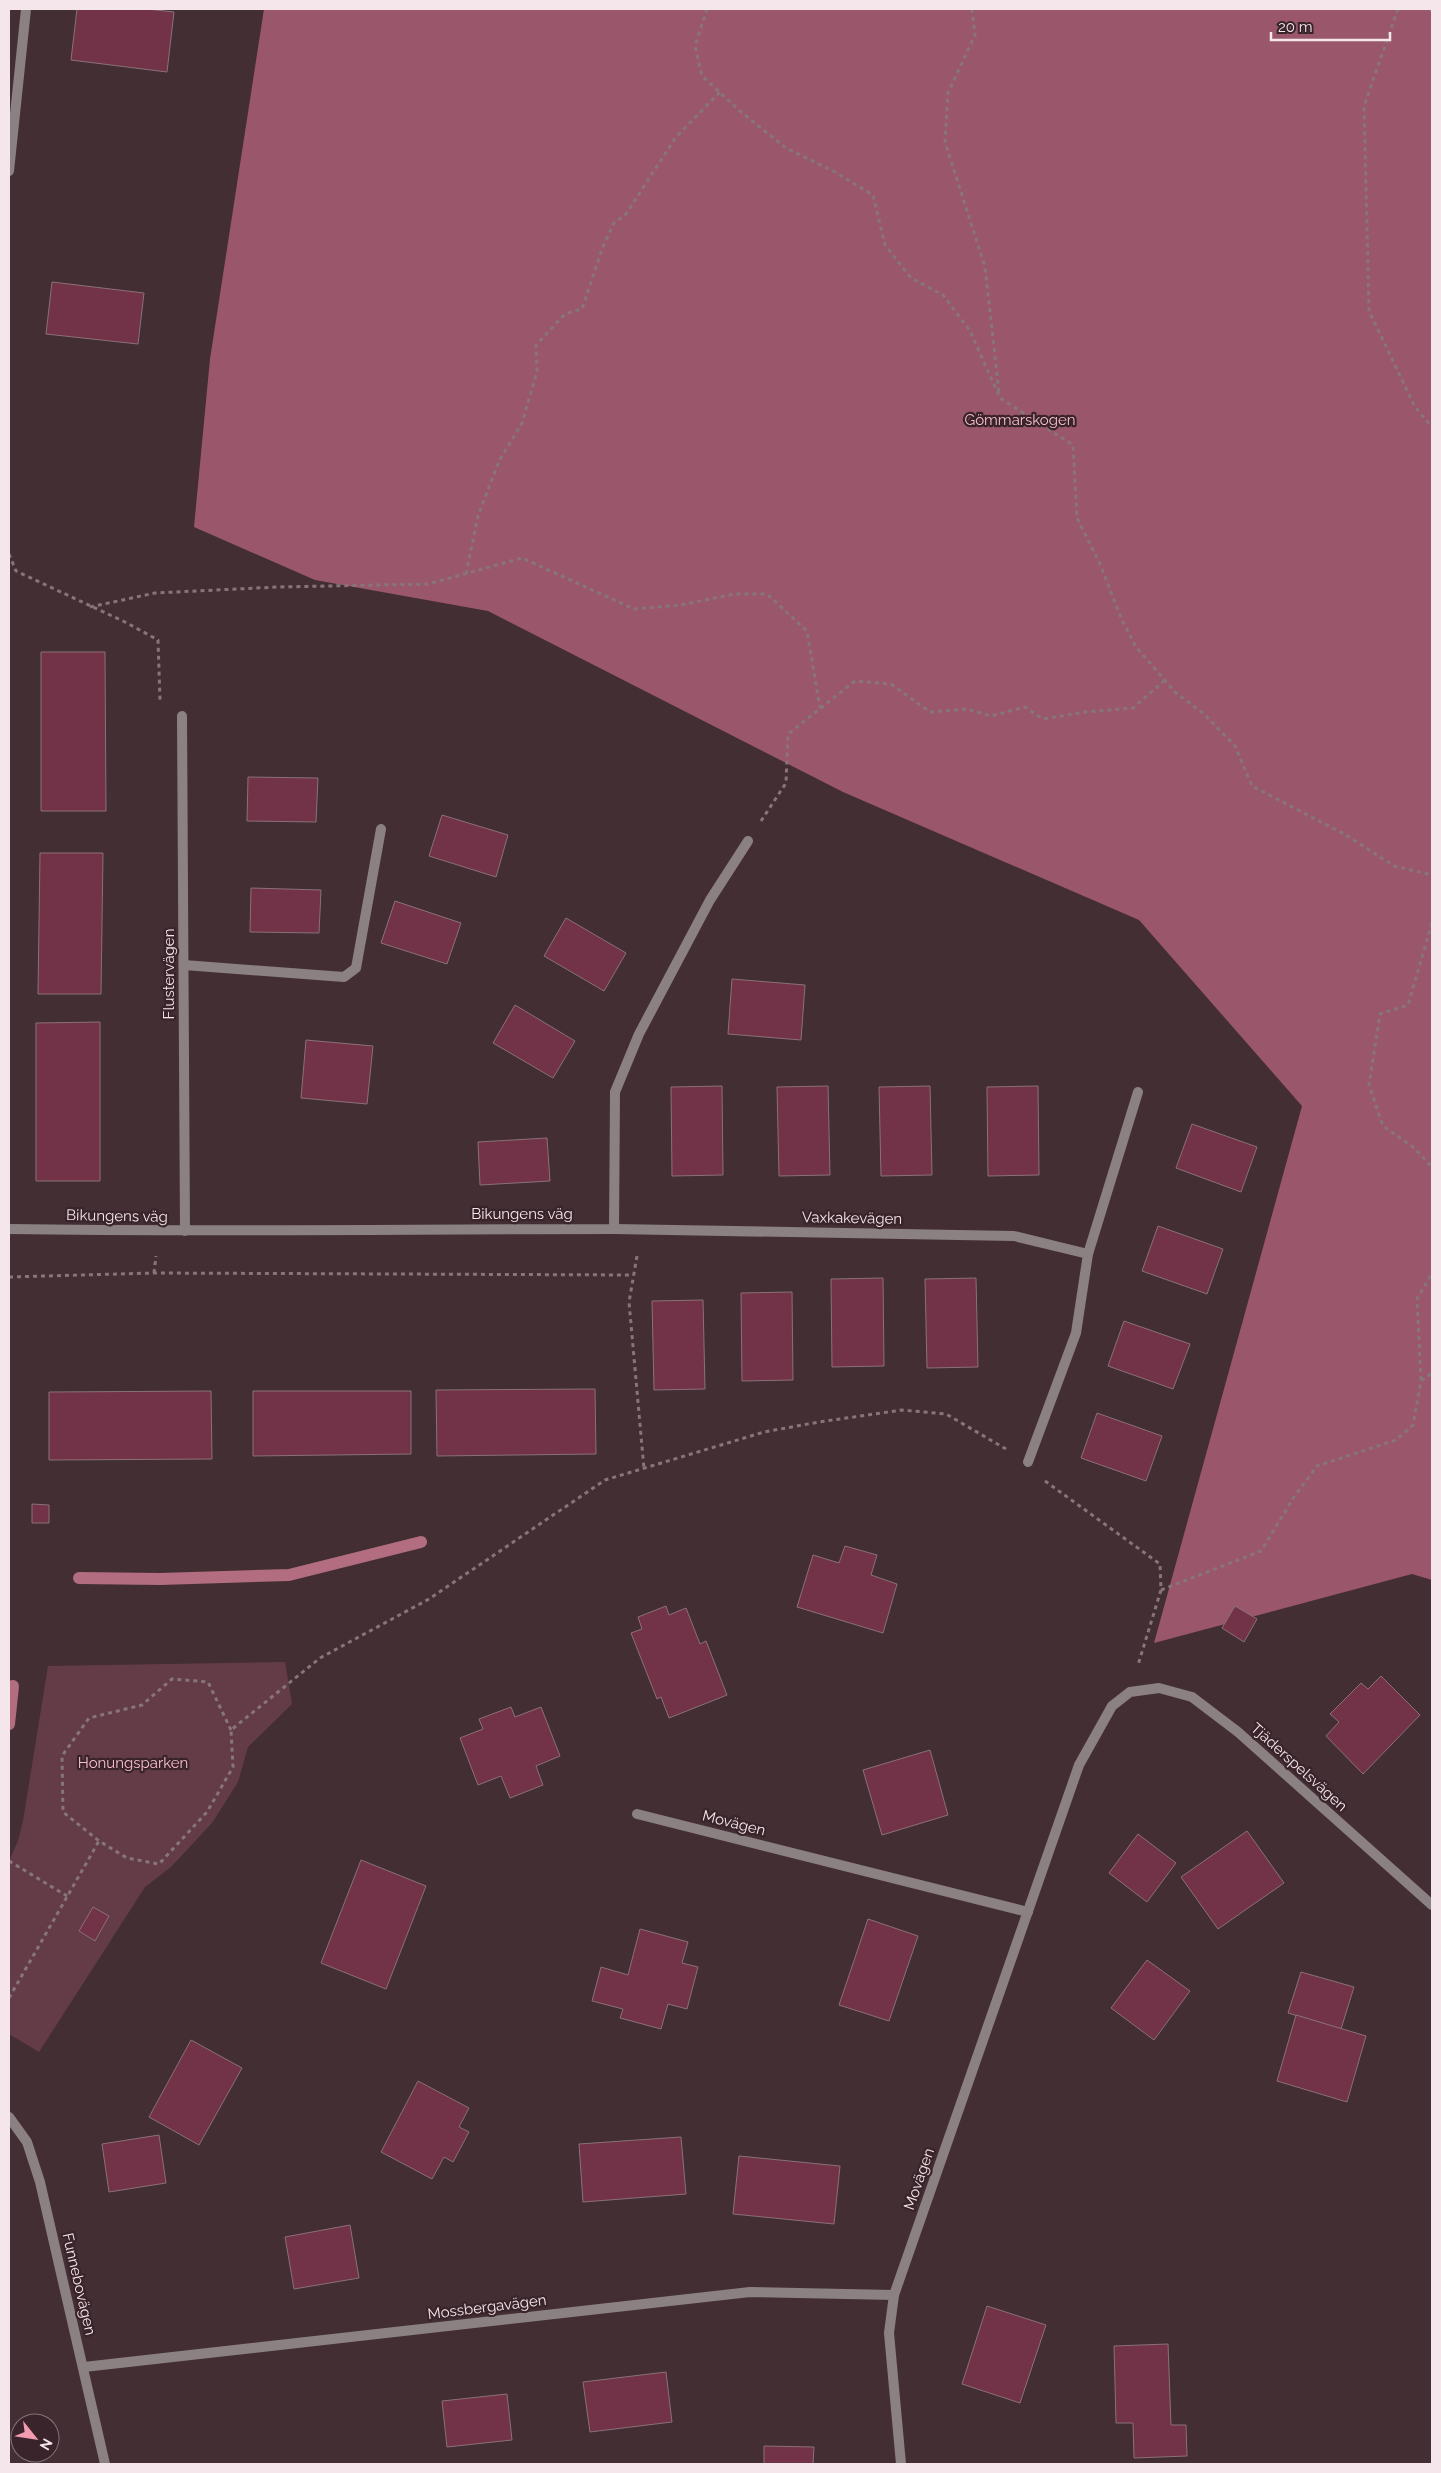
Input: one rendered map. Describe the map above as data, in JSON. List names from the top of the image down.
{
  "streets": {
    "street": [
      "Flustervägen",
      "Bikungens väg",
      "Vaxkakevägen",
      "Tjäderspelsvägen",
      "Movägen",
      "Funnebovägen",
      "Mossbergavägen"
    ]
  },
  "crossings": [
    ["Flustervägen", "Bikungens väg"],
    ["Bikungens väg", "Vaxkakevägen"],
    ["Tjäderspelsvägen", "Movägen"],
    ["Movägen", "Mossbergavägen"],
    ["Funnebovägen", "Mossbergavägen"]
  ],
  "parks": ["Gömmarskogen", "Honungsparken"],
  "scale_bar": "20 m",
  "north": "bottom right"
}
